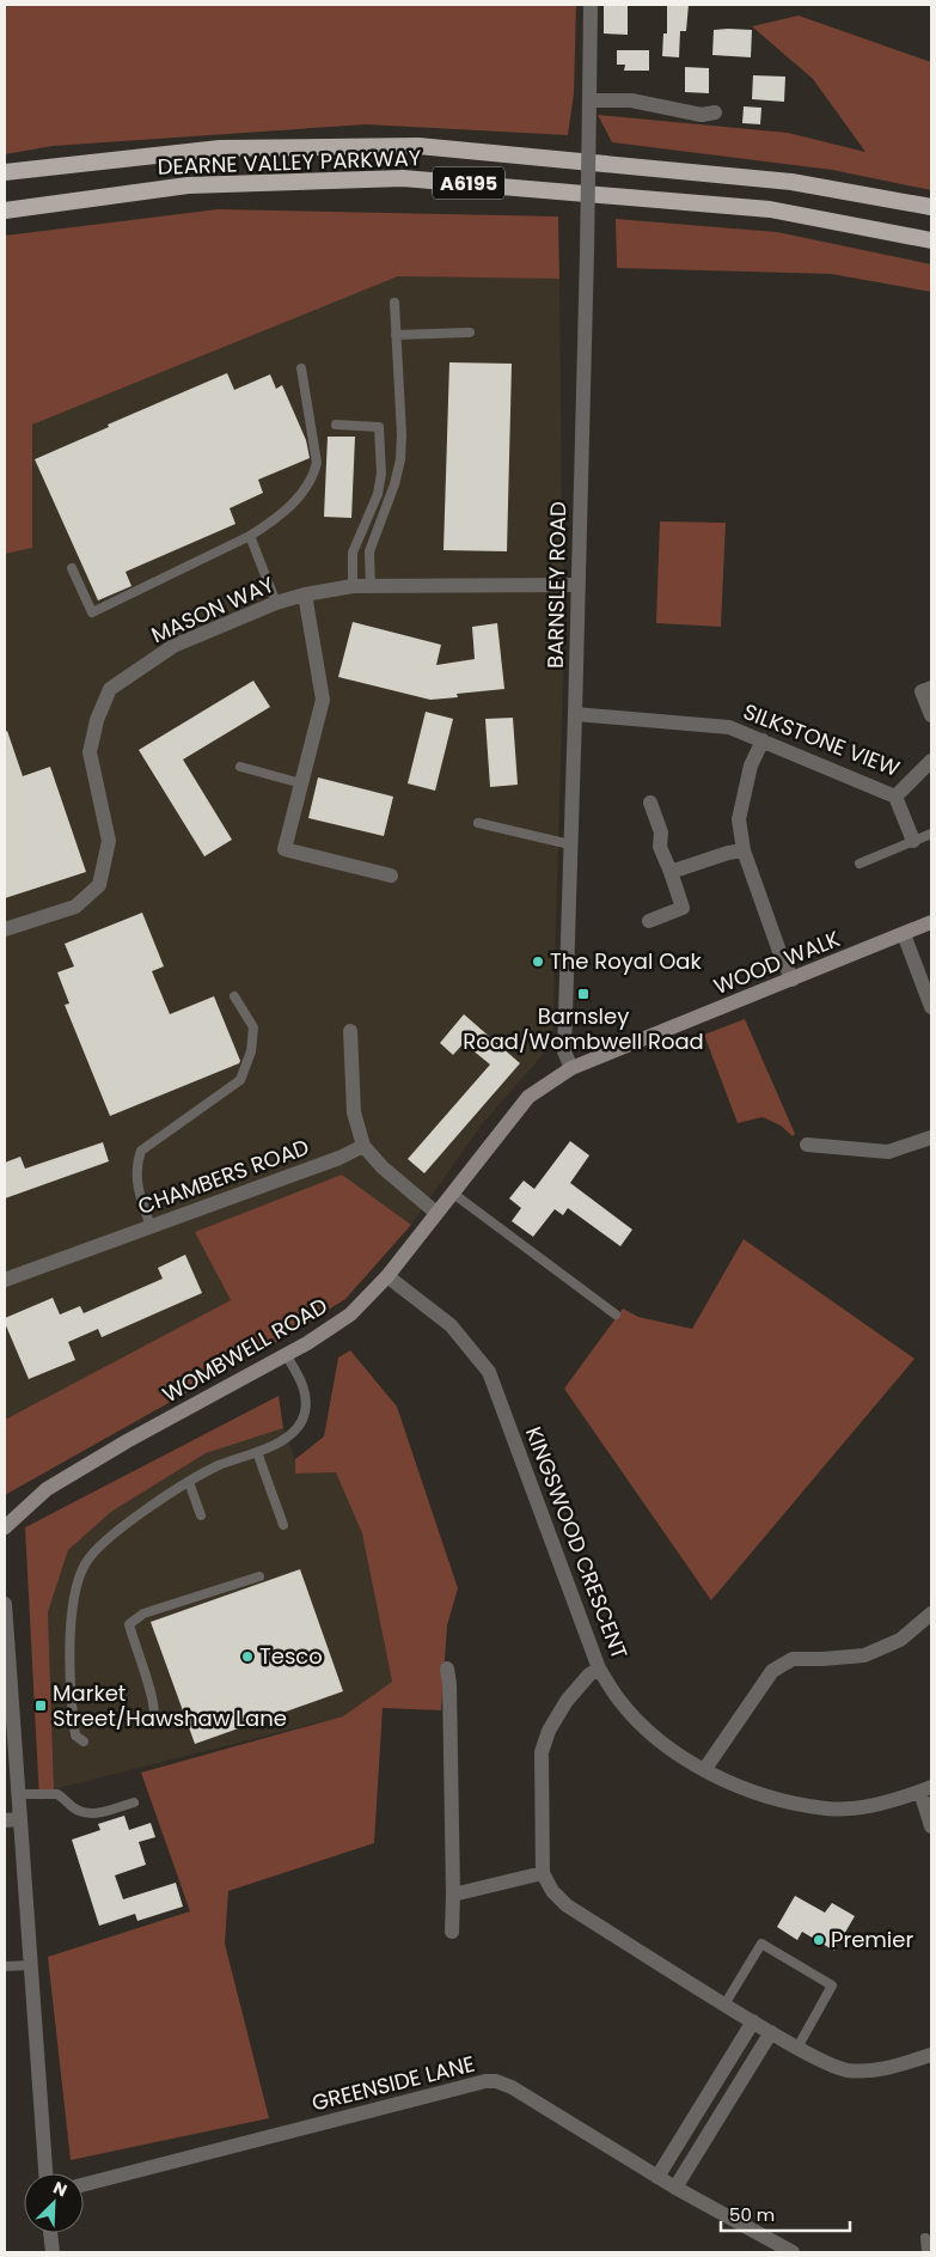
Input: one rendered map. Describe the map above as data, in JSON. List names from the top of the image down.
{
  "streets": {
    "highway": ["DEARNE VALLEY PARKWAY", "A6195"],
    "main road": ["WOOD WALK", "WOMBWELL ROAD"],
    "street": [
      "BARNSLEY ROAD",
      "MASON WAY",
      "SILKSTONE VIEW",
      "CHAMBERS ROAD",
      "KINGSWOOD CRESCENT",
      "GREENSIDE LANE"
    ]
  },
  "crossings": [
    ["BARNSLEY ROAD", "MASON WAY"],
    ["BARNSLEY ROAD", "SILKSTONE VIEW"],
    ["BARNSLEY ROAD", "WOOD WALK"],
    ["BARNSLEY ROAD", "WOMBWELL ROAD"],
    ["WOOD WALK", "WOMBWELL ROAD"],
    ["WOMBWELL ROAD", "KINGSWOOD CRESCENT"]
  ],
  "places": {
    "other": ["The Royal Oak", "Tesco", "Premier"],
    "transit": ["Barnsley Road/Wombwell Road", "Market Street/Hawshaw Lane"]
  },
  "scale_bar": "50 m",
  "north": "top right"
}
